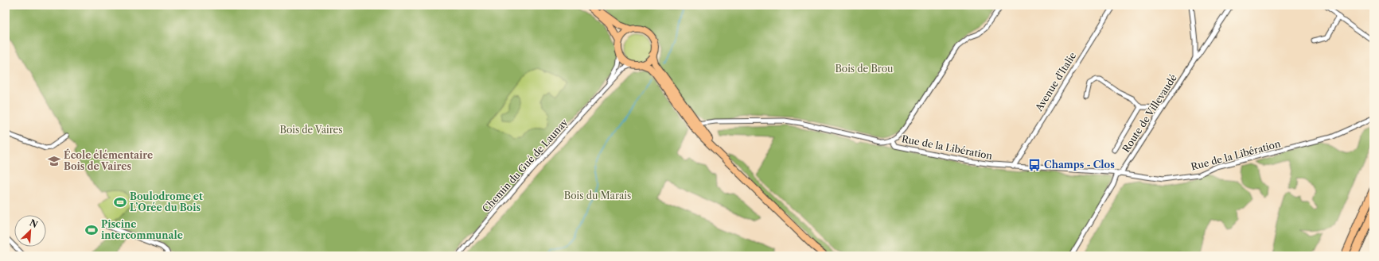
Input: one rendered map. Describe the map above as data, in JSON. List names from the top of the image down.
{
  "streets": {
    "street": [
      "Avenue d'Italie",
      "Route de Villevaudé",
      "Rue de la Libération",
      "Chemin du Gué de Launay"
    ]
  },
  "crossings": [
    ["Avenue d'Italie", "Rue de la Libération"],
    ["Route de Villevaudé", "Rue de la Libération"]
  ],
  "parks": ["Bois de Brou", "Bois de Vaires", "Bois du Marais"],
  "places": {
    "school or university": ["École élémentaire Bois de Vaires"],
    "bus stop": ["Champs - Clos"],
    "sports": ["Boulodrome et L’Orée du Bois", "Piscine intercommunale"]
  },
  "north": "top right"
}
